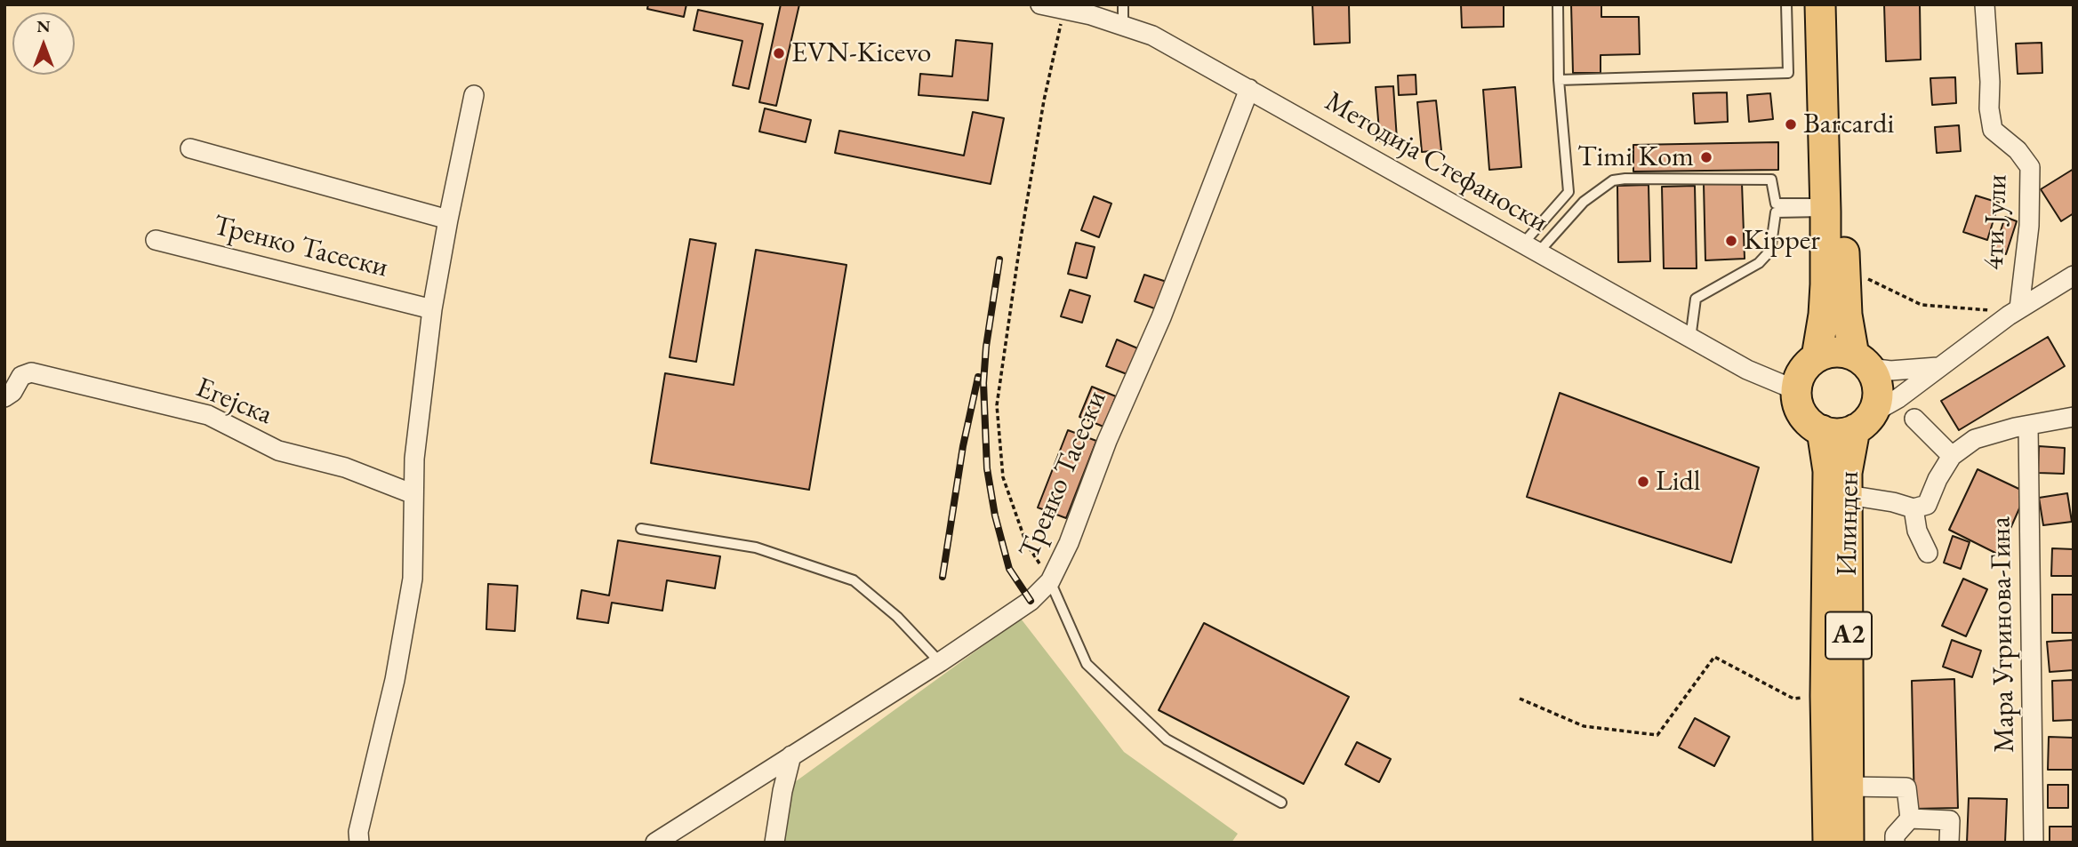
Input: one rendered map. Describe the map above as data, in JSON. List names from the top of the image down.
{
  "streets": {
    "main road": ["Илинден", "A2"],
    "street": [
      "Методија Стефаноски",
      "4ти Јули",
      "Тренко Тасески",
      "Егејска",
      "Мара Угринова-Гина"
    ]
  },
  "crossings": [
    ["Методија Стефаноски", "Тренко Тасески"],
    ["Методија Стефаноски", "Илинден"]
  ],
  "places": [
    "EVN-Kicevo",
    "Barcardi",
    "Timi Kom",
    "Kipper",
    "Lidl"
  ],
  "north": "top"
}
